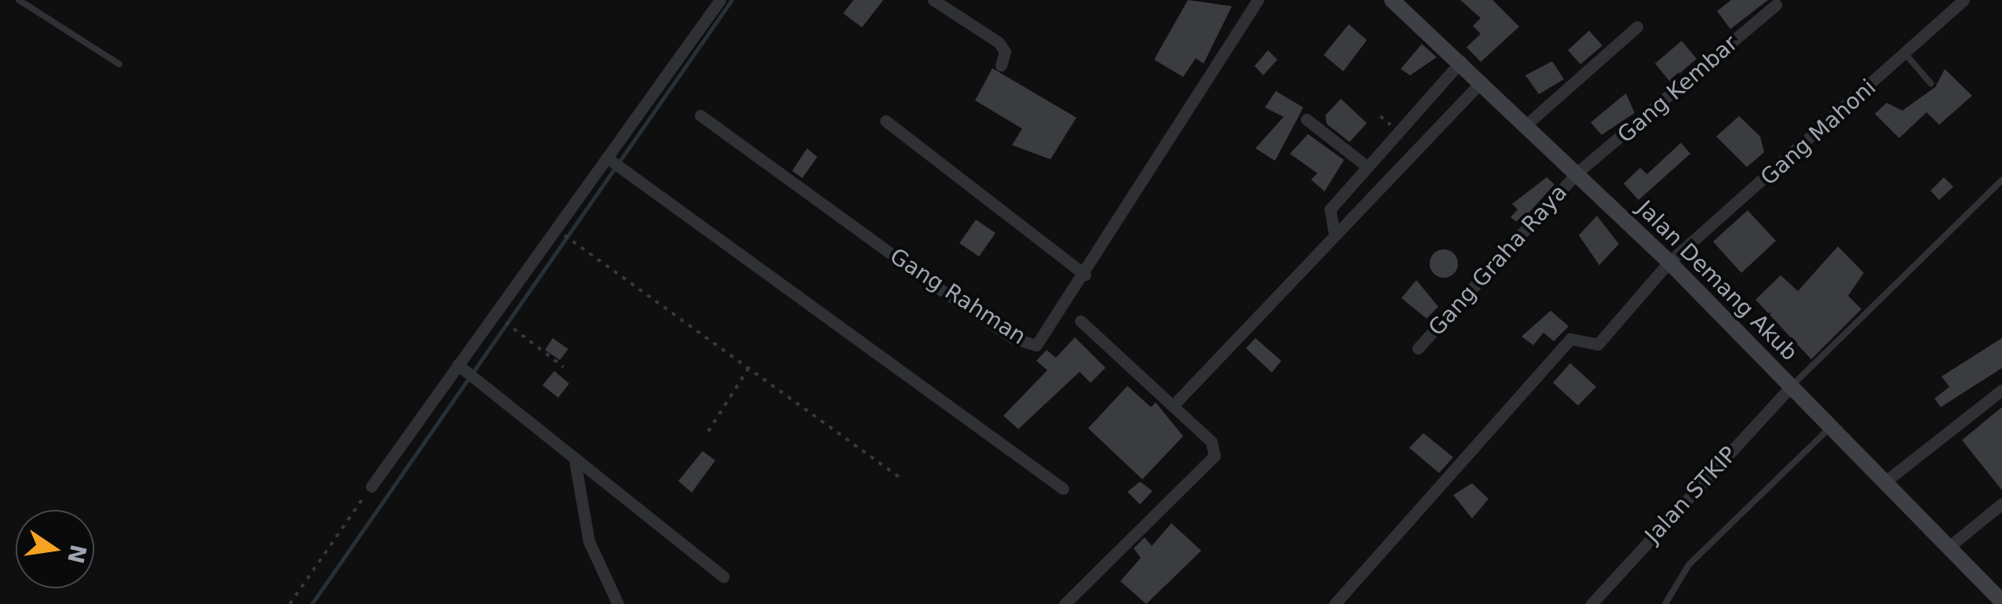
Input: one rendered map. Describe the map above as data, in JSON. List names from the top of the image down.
{
  "streets": {
    "street": [
      "Gang Kembar",
      "Gang Mahoni",
      "Gang Graha Raya",
      "Jalan Demang Akub",
      "Gang Rahman",
      "Jalan STKIP"
    ]
  },
  "crossings": [
    ["Gang Kembar", "Gang Graha Raya"],
    ["Gang Kembar", "Jalan Demang Akub"],
    ["Gang Mahoni", "Jalan Demang Akub"],
    ["Gang Graha Raya", "Jalan Demang Akub"],
    ["Jalan Demang Akub", "Jalan STKIP"]
  ],
  "north": "right"
}
